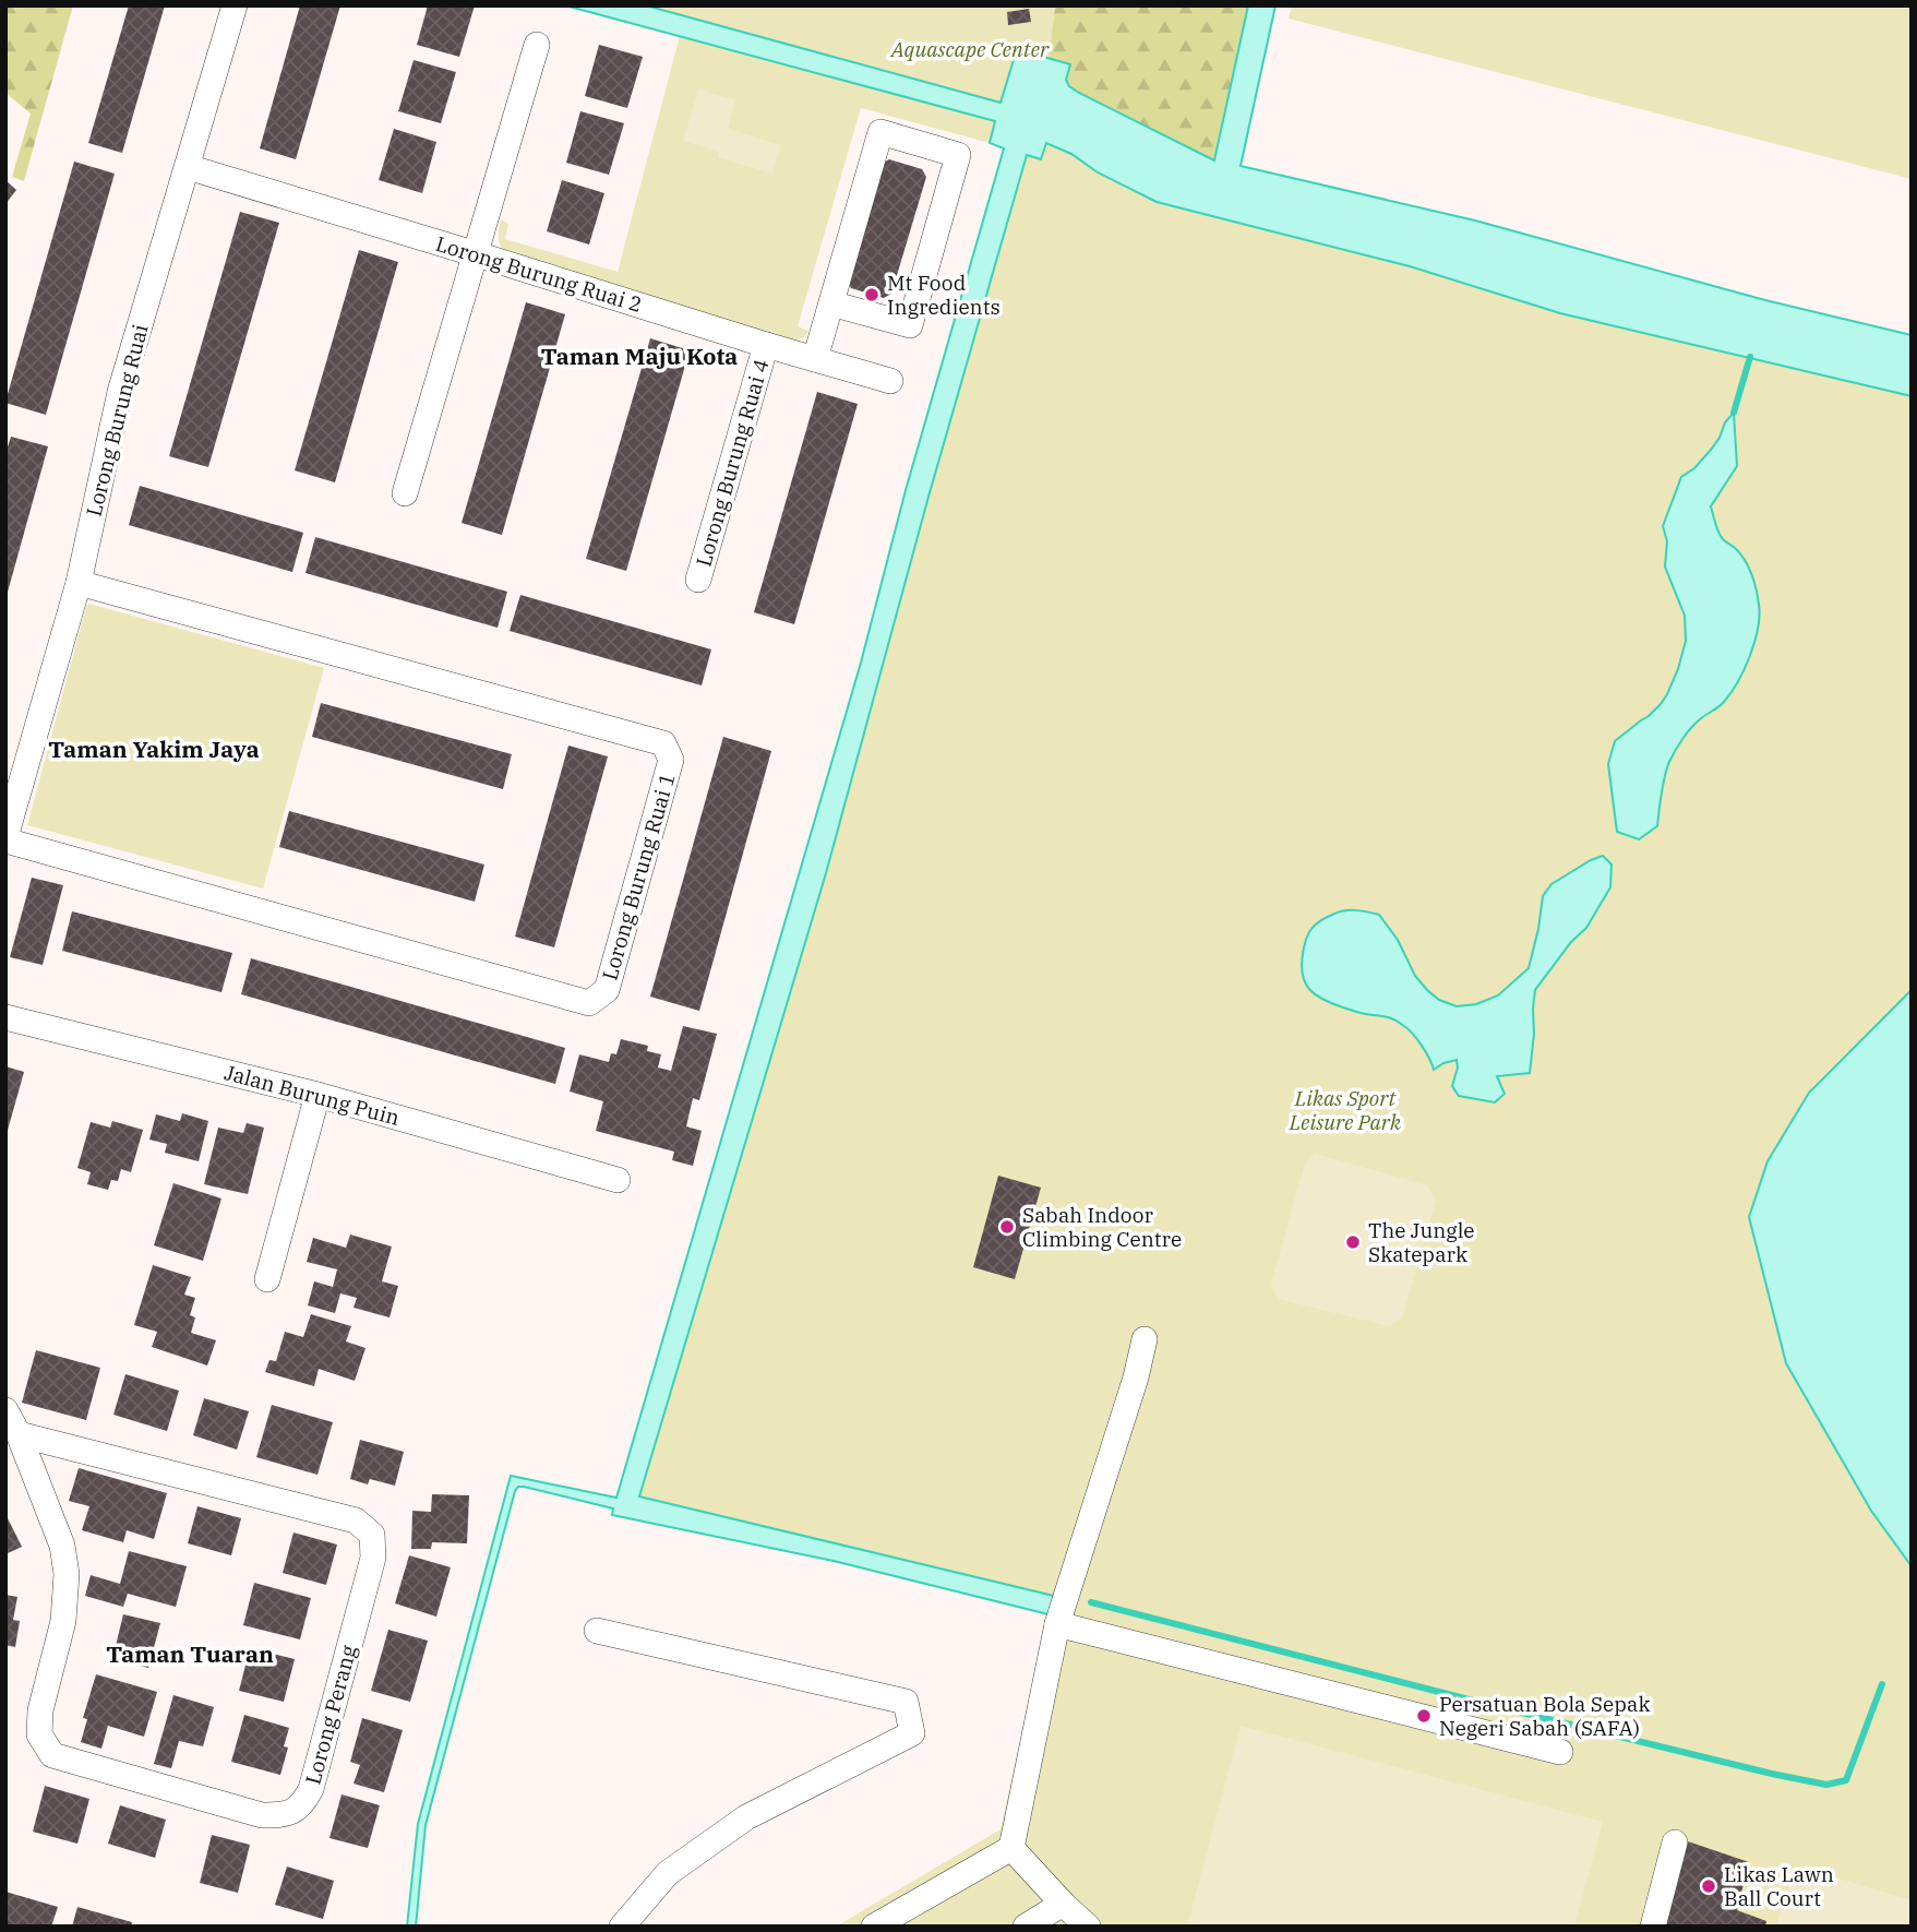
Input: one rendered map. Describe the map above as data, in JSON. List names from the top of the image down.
{
  "streets": {
    "street": [
      "Lorong Burung Ruai 2",
      "Lorong Burung Ruai",
      "Lorong Burung Ruai 4",
      "Lorong Burung Ruai 1",
      "Jalan Burung Puin",
      "Lorong Perang"
    ]
  },
  "crossings": [
    ["Lorong Burung Ruai 2", "Lorong Burung Ruai"],
    ["Lorong Burung Ruai 2", "Lorong Burung Ruai 4"],
    ["Lorong Burung Ruai", "Lorong Burung Ruai 1"]
  ],
  "districts": ["Taman Maju Kota", "Taman Yakim Jaya", "Taman Tuaran"],
  "parks": ["Aquascape Center", "Likas Sport Leisure Park"],
  "places": [
    "Mt Food Ingredients",
    "Sabah Indoor Climbing Centre",
    "The Jungle Skatepark",
    "Persatuan Bola Sepak Negeri Sabah (SAFA)",
    "Likas Lawn Ball Court"
  ]
}
